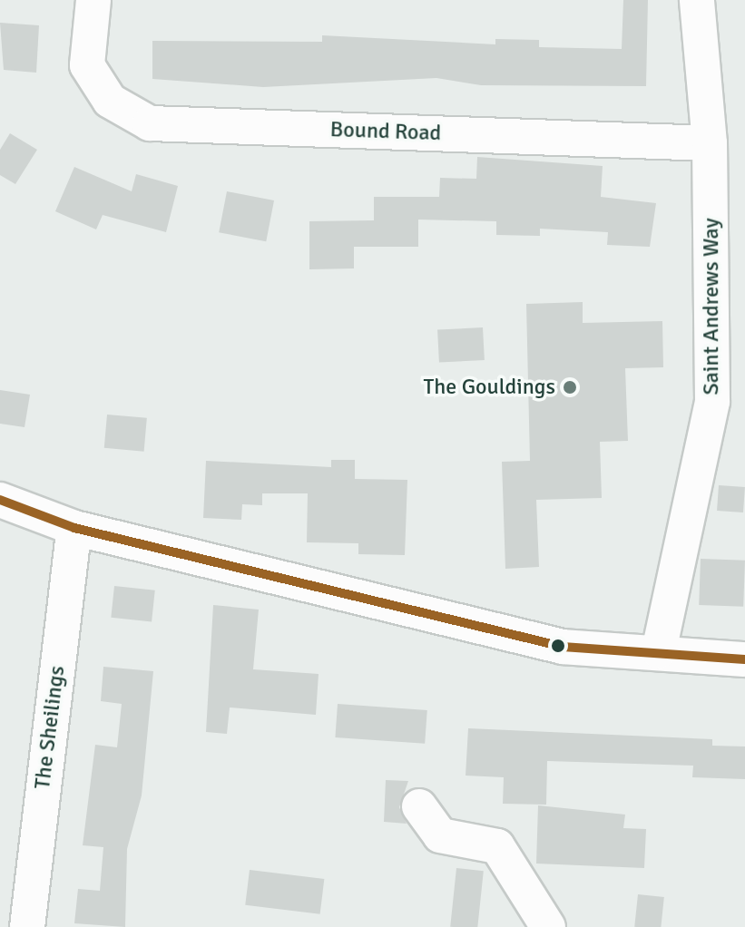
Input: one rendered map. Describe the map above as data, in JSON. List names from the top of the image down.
{
  "streets": {
    "street": ["Bound Road", "Saint Andrews Way", "The Sheilings"]
  },
  "crossings": [
    ["Bound Road", "Saint Andrews Way"]
  ],
  "places": ["The Gouldings"]
}
